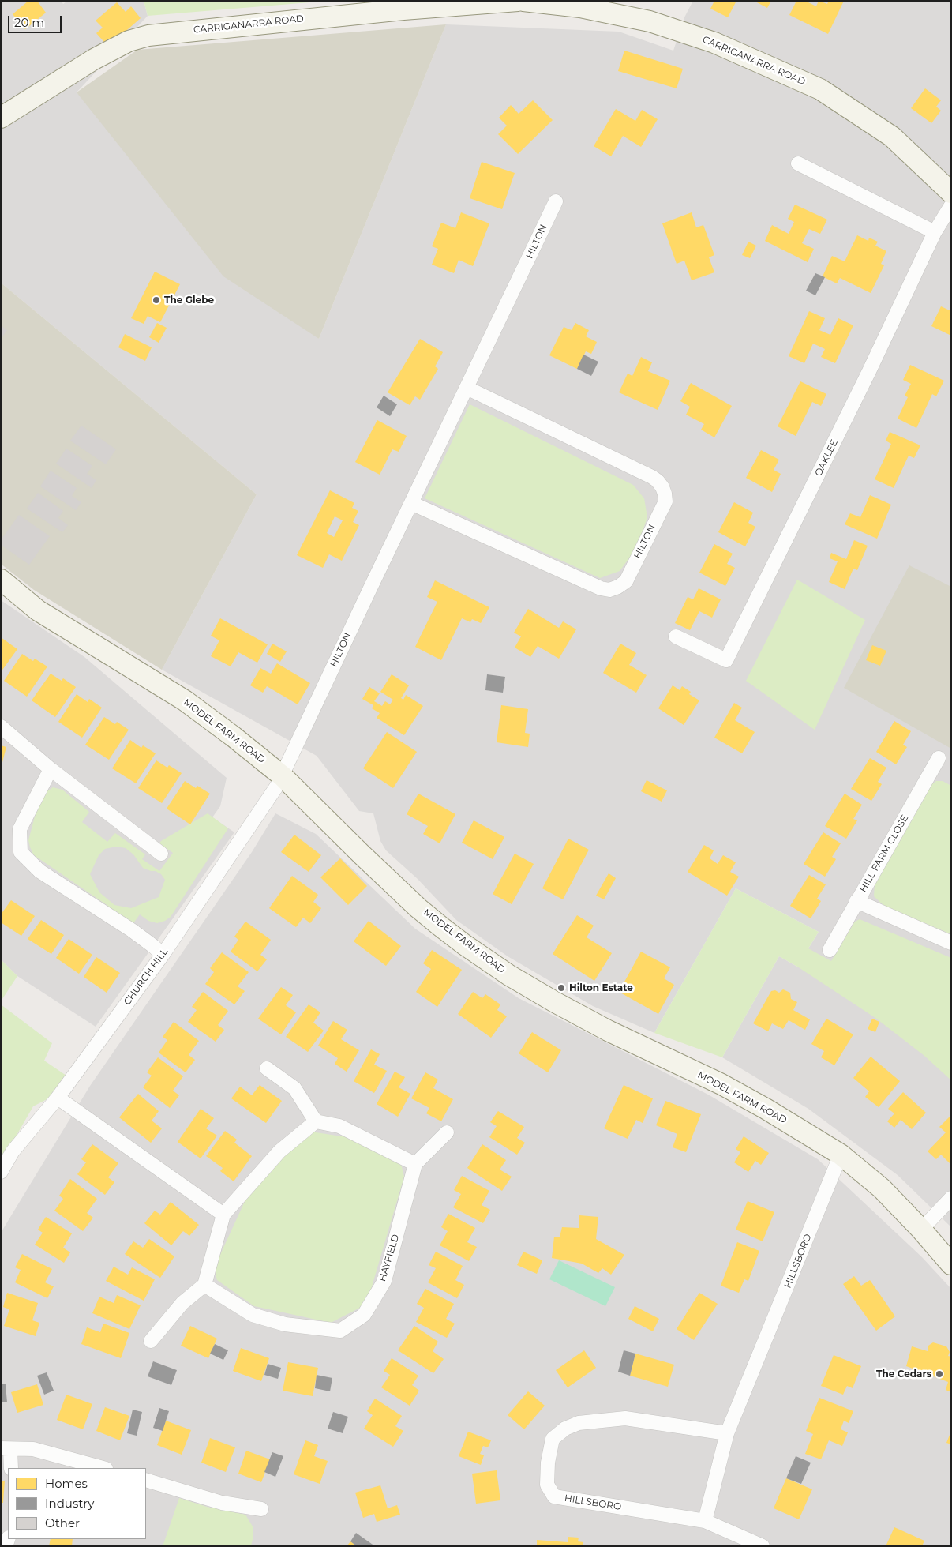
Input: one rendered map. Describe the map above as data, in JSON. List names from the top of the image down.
{
  "streets": {
    "main road": ["CARRIGANARRA ROAD", "MODEL FARM ROAD"],
    "street": [
      "HILTON",
      "OAKLEE",
      "HILL FARM CLOSE",
      "CHURCH HILL",
      "HAYFIELD",
      "HILLSBORO"
    ]
  },
  "crossings": [
    ["HILTON", "MODEL FARM ROAD"],
    ["HILTON", "CHURCH HILL"],
    ["MODEL FARM ROAD", "CHURCH HILL"],
    ["MODEL FARM ROAD", "HILLSBORO"]
  ],
  "places": ["The Glebe", "Hilton Estate", "The Cedars"],
  "legend": ["Homes", "Industry", "Other"],
  "scale_bar": "20 m"
}
